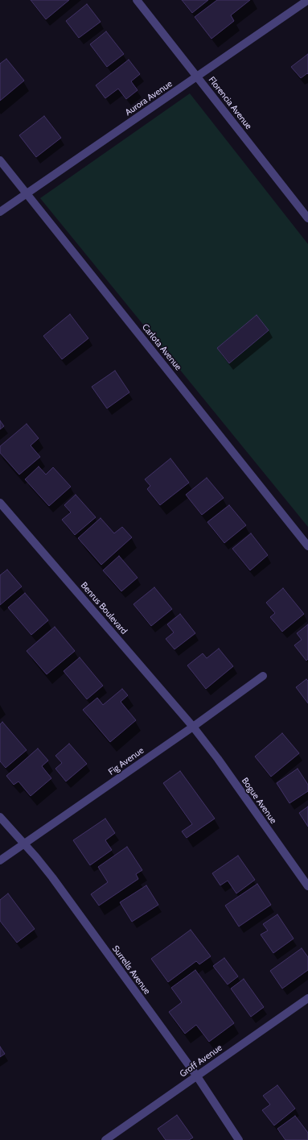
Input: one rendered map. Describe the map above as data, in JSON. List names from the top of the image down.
{
  "streets": {
    "street": [
      "Aurora Avenue",
      "Florencia Avenue",
      "Carlota Avenue",
      "Benrus Boulevard",
      "Fig Avenue",
      "Bogue Avenue",
      "Surrells Avenue",
      "Groff Avenue"
    ]
  },
  "crossings": [
    ["Aurora Avenue", "Florencia Avenue"],
    ["Aurora Avenue", "Carlota Avenue"],
    ["Benrus Boulevard", "Fig Avenue"],
    ["Benrus Boulevard", "Bogue Avenue"],
    ["Fig Avenue", "Bogue Avenue"],
    ["Fig Avenue", "Surrells Avenue"],
    ["Surrells Avenue", "Groff Avenue"]
  ]
}
